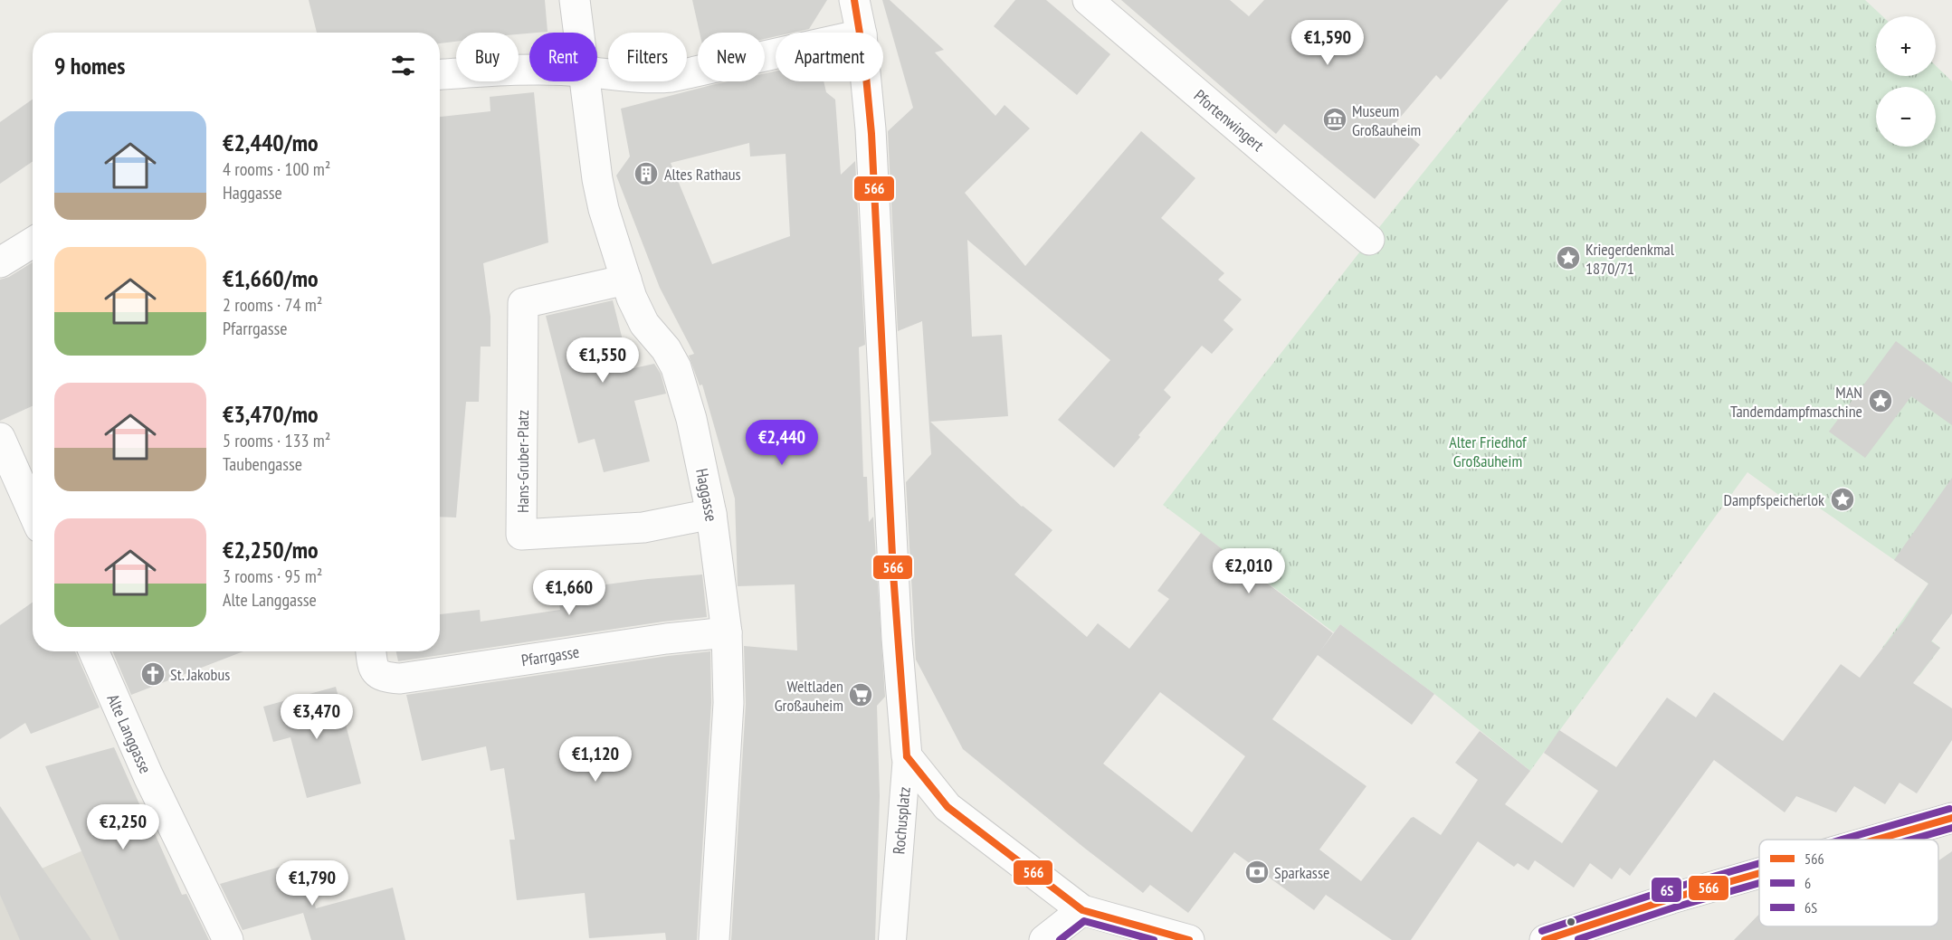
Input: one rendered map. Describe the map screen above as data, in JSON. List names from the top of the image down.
{
  "streets": {
    "street": [
      "Pfortenwingert",
      "Hans-Gruber-Platz",
      "Haggasse",
      "Pfarrgasse",
      "Alte Langgasse",
      "Rochusplatz"
    ]
  },
  "crossings": [
    ["Hans-Gruber-Platz", "Haggasse"],
    ["Haggasse", "Pfarrgasse"]
  ],
  "parks": ["Alter Friedhof Großauheim"],
  "places": {
    "museum": ["Museum Großauheim"],
    "building": ["Altes Rathaus"],
    "place": ["Kriegerdenkmal 1870/71", "MAN Tandemdampfmaschine", "Dampfspeicherlok"],
    "church": ["St. Jakobus"],
    "supermarket": ["Weltladen Großauheim"],
    "bank": ["Sparkasse"]
  },
  "lines": ["transit line 566", "transit line 6S", "transit line 6"],
  "legend": ["566", "6", "6S"],
  "page": {
    "map_buttons": ["+", "−"],
    "price": [
      "€1,590",
      "€1,550",
      "€2,440",
      "€2,010",
      "€1,660",
      "€3,470",
      "€1,120",
      "€2,250",
      "€1,790"
    ],
    "chip": [
      "Buy",
      "Rent",
      "Filters",
      "New",
      "Apartment"
    ],
    "heading": "9 homes",
    "list": [
      {
        "name": "€2,440/mo",
        "note": "4 rooms · 100 m² · Haggasse"
      },
      {
        "name": "€1,660/mo",
        "note": "2 rooms · 74 m² · Pfarrgasse"
      },
      {
        "name": "€3,470/mo",
        "note": "5 rooms · 133 m² · Taubengasse"
      },
      {
        "name": "€2,250/mo",
        "note": "3 rooms · 95 m² · Alte Langgasse"
      }
    ]
  }
}
